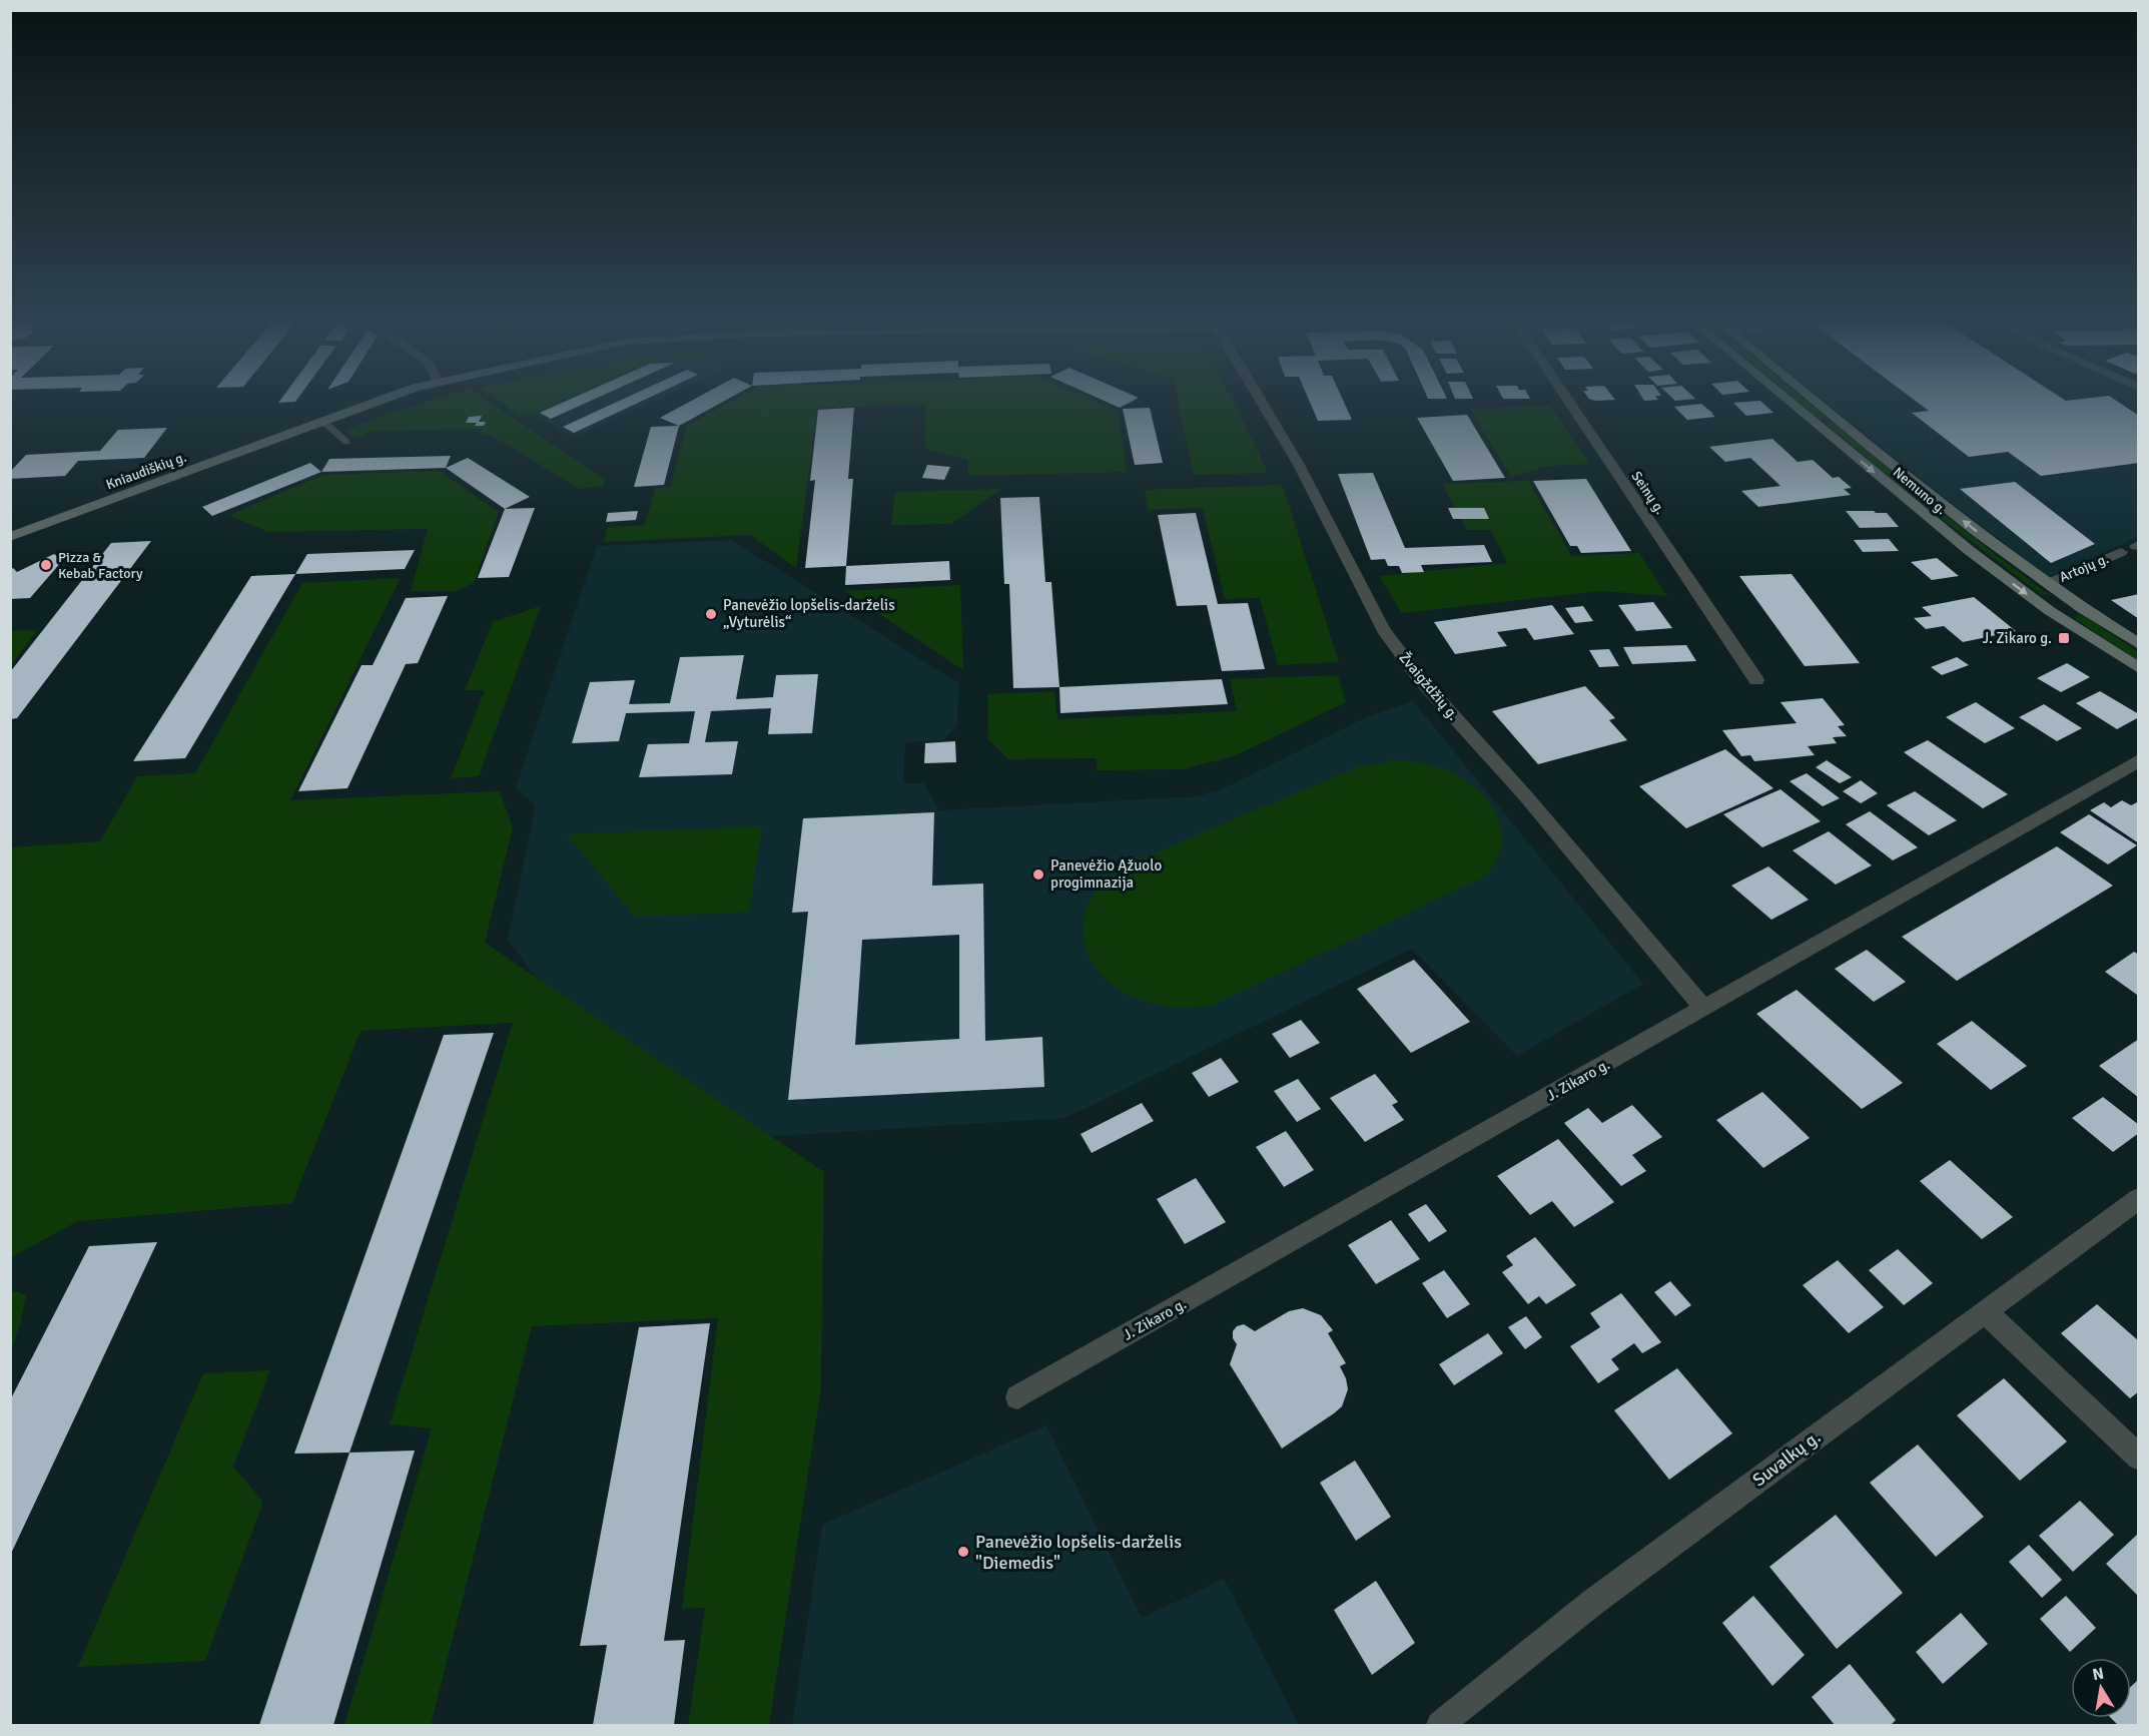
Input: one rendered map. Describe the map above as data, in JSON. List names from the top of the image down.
{
  "streets": {
    "main road": ["Kniaudiškių g.", "Nemuno g."],
    "street": [
      "Seinų g.",
      "Artojų g.",
      "Žvaigždžių g.",
      "J. Zikaro g.",
      "Suvalkų g."
    ]
  },
  "crossings": [
    ["Nemuno g.", "Artojų g."],
    ["Žvaigždžių g.", "J. Zikaro g."]
  ],
  "places": {
    "other": [
      "Pizza & Kebab Factory",
      "Panevėžio lopšelis-darželis „Vyturėlis“",
      "Panevėžio Ąžuolo progimnazija",
      "Panevėžio lopšelis-darželis \"Diemedis\""
    ],
    "transit": ["J. Zikaro g."]
  },
  "north": "top"
}
